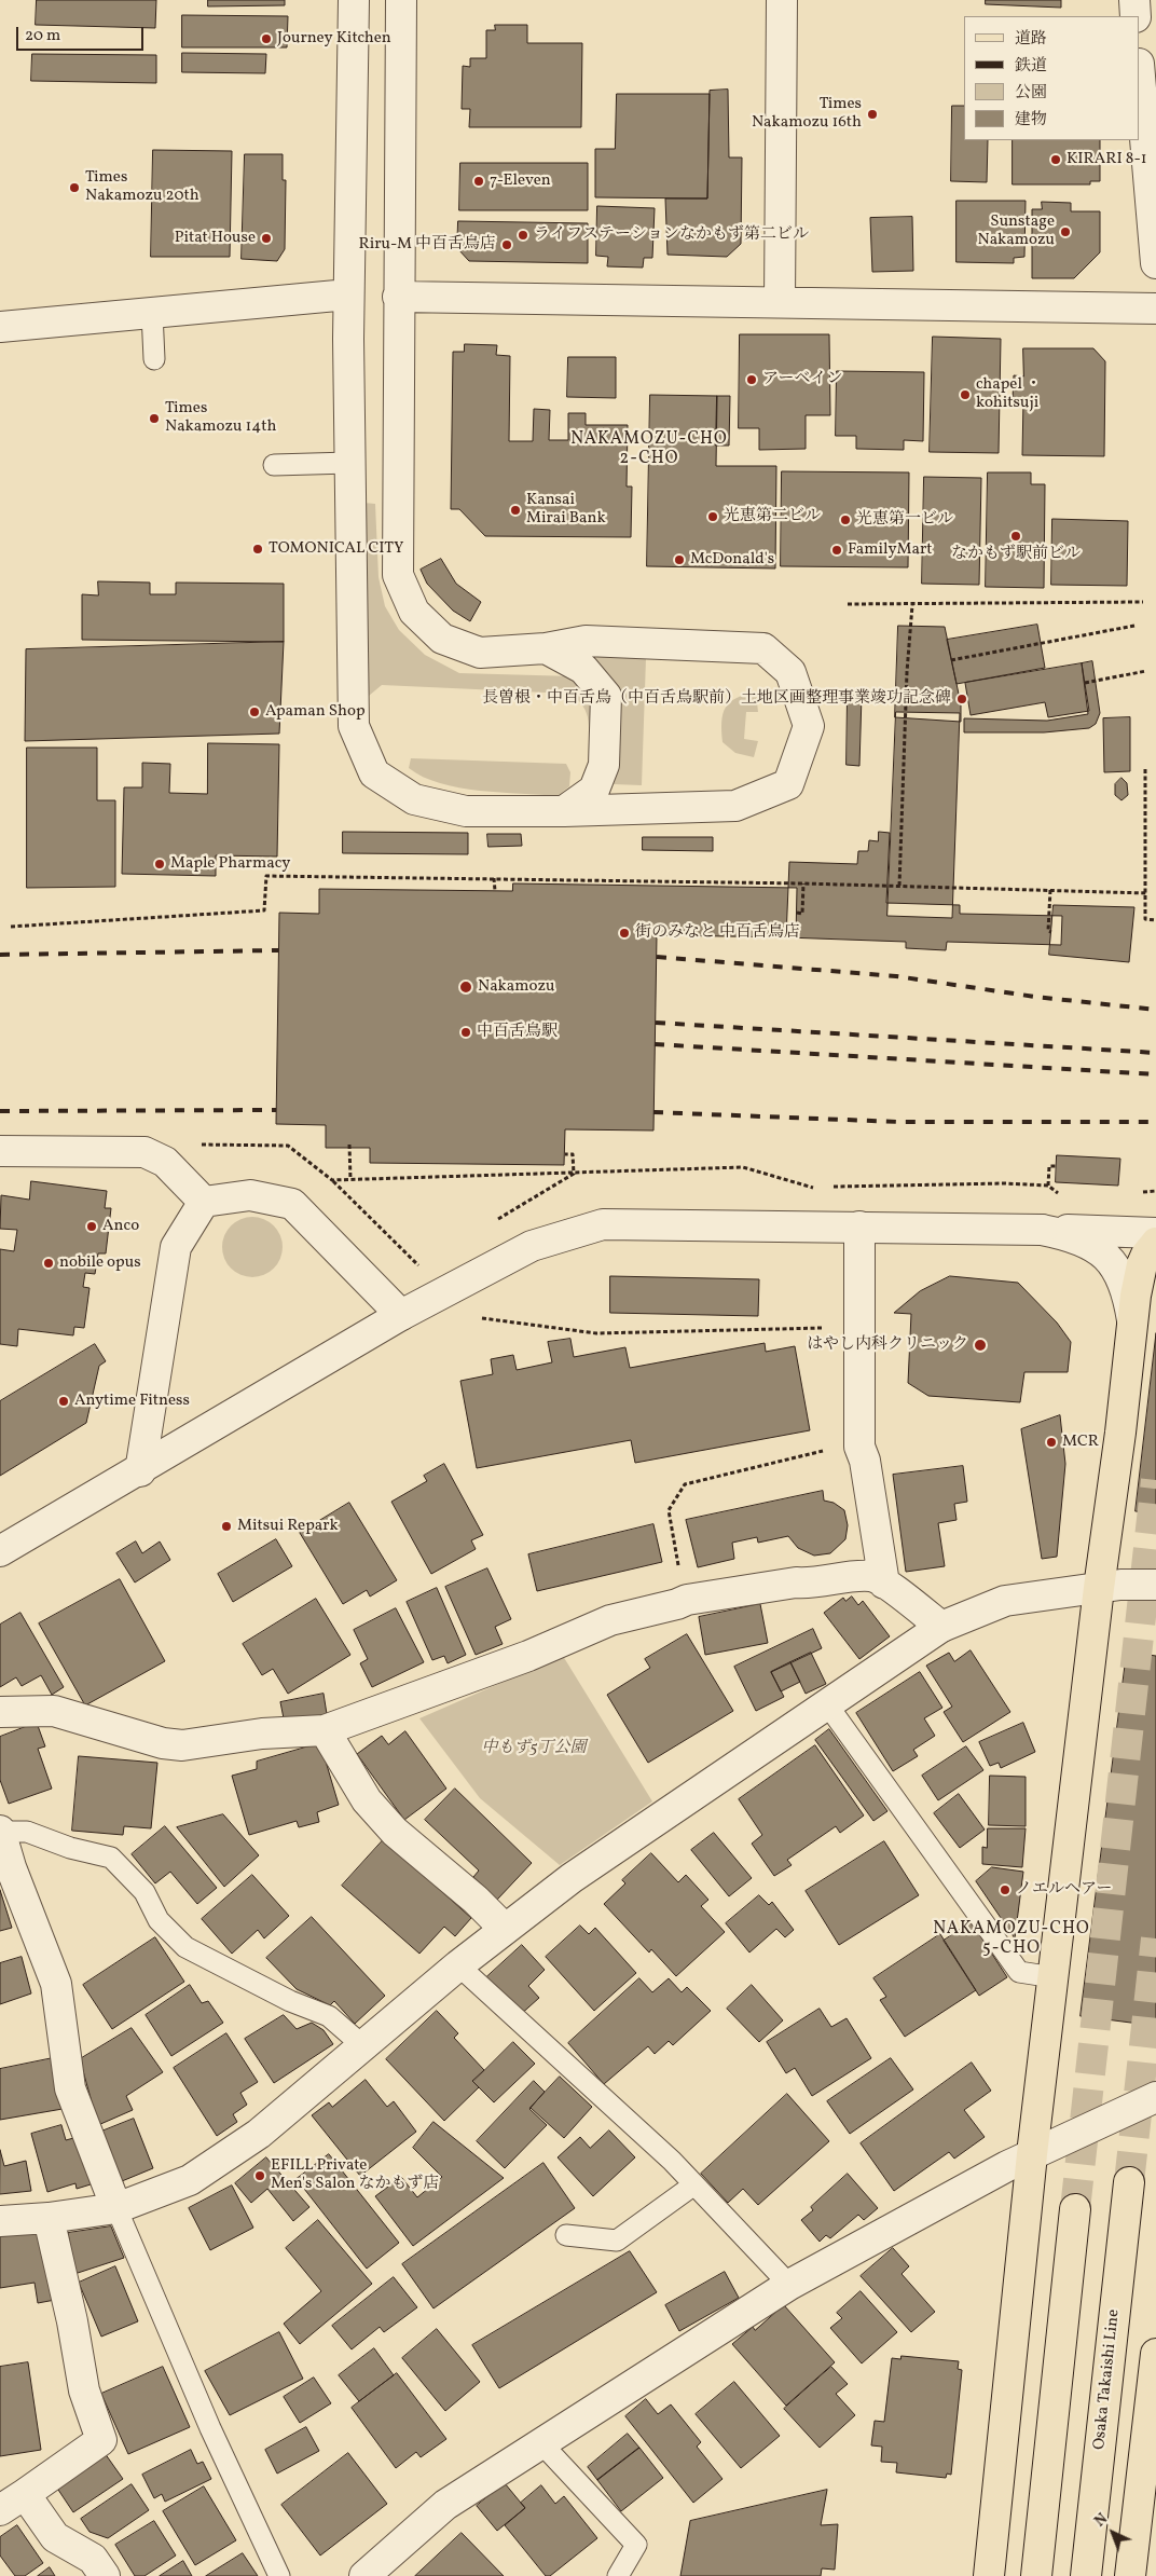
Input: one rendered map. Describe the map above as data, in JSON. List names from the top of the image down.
{
  "streets": {
    "main road": ["Osaka Takaishi Line"]
  },
  "districts": ["NAKAMOZU-CHO 2-CHO", "NAKAMOZU-CHO 5-CHO"],
  "parks": ["中もず5丁公園"],
  "places": [
    "Journey Kitchen",
    "Times Nakamozu 16th",
    "KIRARI 8-1",
    "7-Eleven",
    "Times Nakamozu 20th",
    "Sunstage Nakamozu",
    "ライフステーションなかもず第二ビル",
    "Pitat House",
    "Riru-M 中百舌鳥店",
    "アーベイン",
    "chapel ・ kohitsuji",
    "Times Nakamozu 14th",
    "Kansai Mirai Bank",
    "光恵第二ビル",
    "光恵第一ビル",
    "なかもず駅前ビル",
    "TOMONICAL CITY",
    "FamilyMart",
    "McDonald's",
    "長曽根・中百舌鳥（中百舌鳥駅前）土地区画整理事業竣功記念碑",
    "Apaman Shop",
    "Maple Pharmacy",
    "街のみなと 中百舌鳥店",
    "Nakamozu",
    "中百舌鳥駅",
    "Anco",
    "nobile opus",
    "はやし内科クリニック",
    "Anytime Fitness",
    "MCR",
    "Mitsui Repark",
    "ノエルヘアー",
    "EFILL Private Men's Salon なかもず店"
  ],
  "legend": [
    "道路",
    "鉄道",
    "公園",
    "建物"
  ],
  "scale_bar": "20 m",
  "north": "top left"
}
